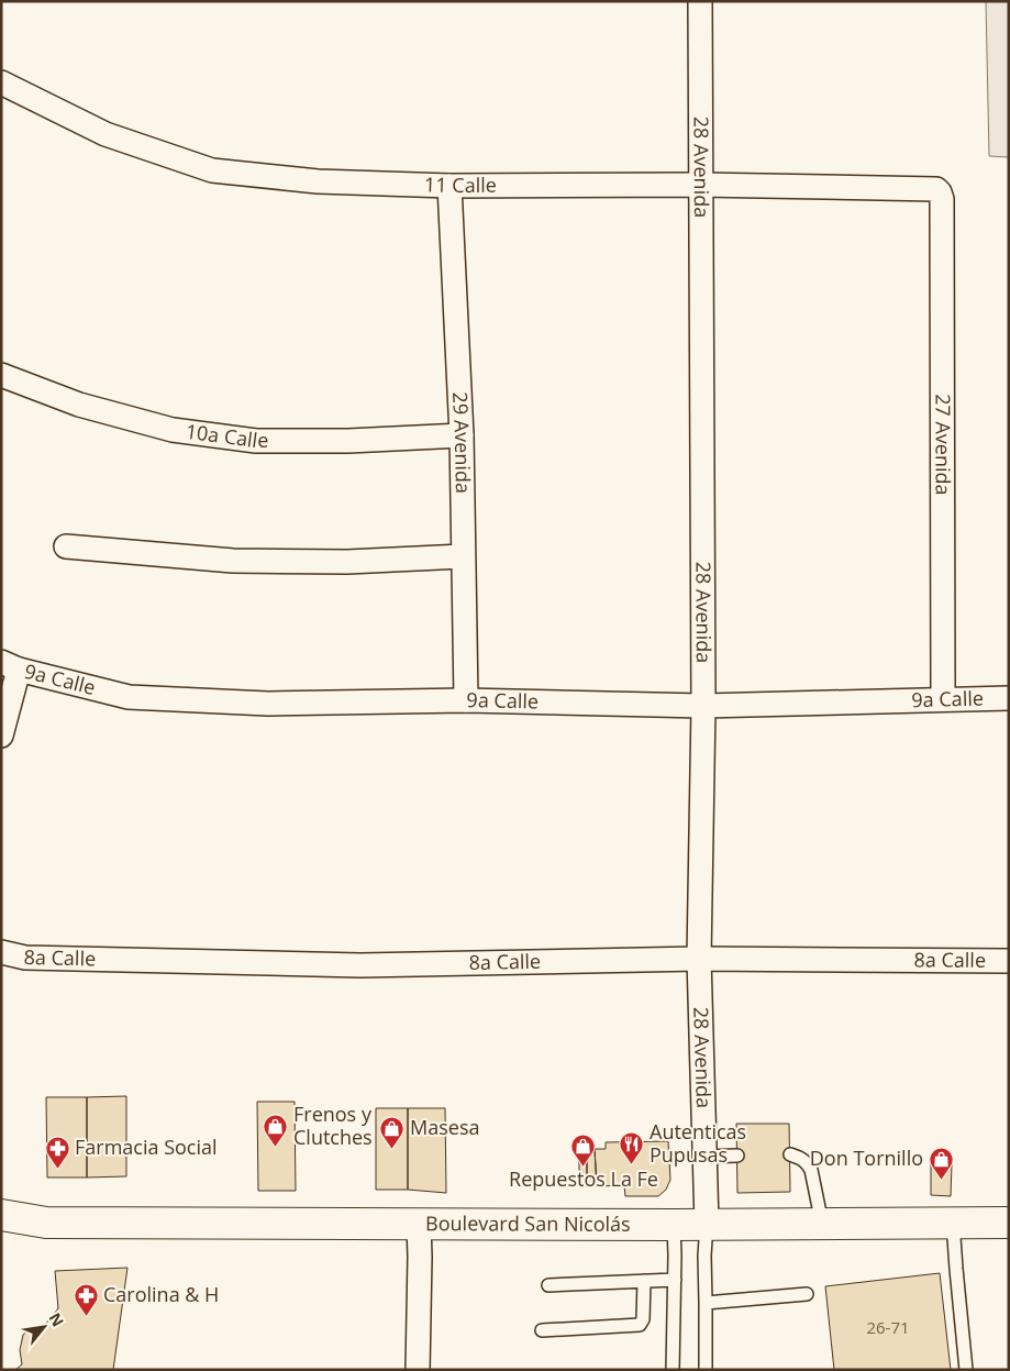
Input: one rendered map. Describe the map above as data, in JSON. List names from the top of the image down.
{
  "streets": {
    "main road": ["Boulevard San Nicolás"],
    "street": [
      "28 Avenida",
      "11 Calle",
      "10a Calle",
      "29 Avenida",
      "27 Avenida",
      "9a Calle",
      "8a Calle"
    ]
  },
  "crossings": [
    ["28 Avenida", "11 Calle"],
    ["28 Avenida", "9a Calle"],
    ["28 Avenida", "8a Calle"],
    ["28 Avenida", "Boulevard San Nicolás"],
    ["11 Calle", "29 Avenida"],
    ["11 Calle", "27 Avenida"],
    ["10a Calle", "29 Avenida"],
    ["29 Avenida", "9a Calle"],
    ["27 Avenida", "9a Calle"]
  ],
  "places": {
    "shop": [
      "Frenos y Clutches",
      "Masesa",
      "Repuestos La Fe",
      "Don Tornillo"
    ],
    "restaurant": ["Autenticas Pupusas"],
    "pharmacy": ["Farmacia Social", "Carolina & H"]
  },
  "house_numbers": ["26-71"],
  "north": "top right"
}
